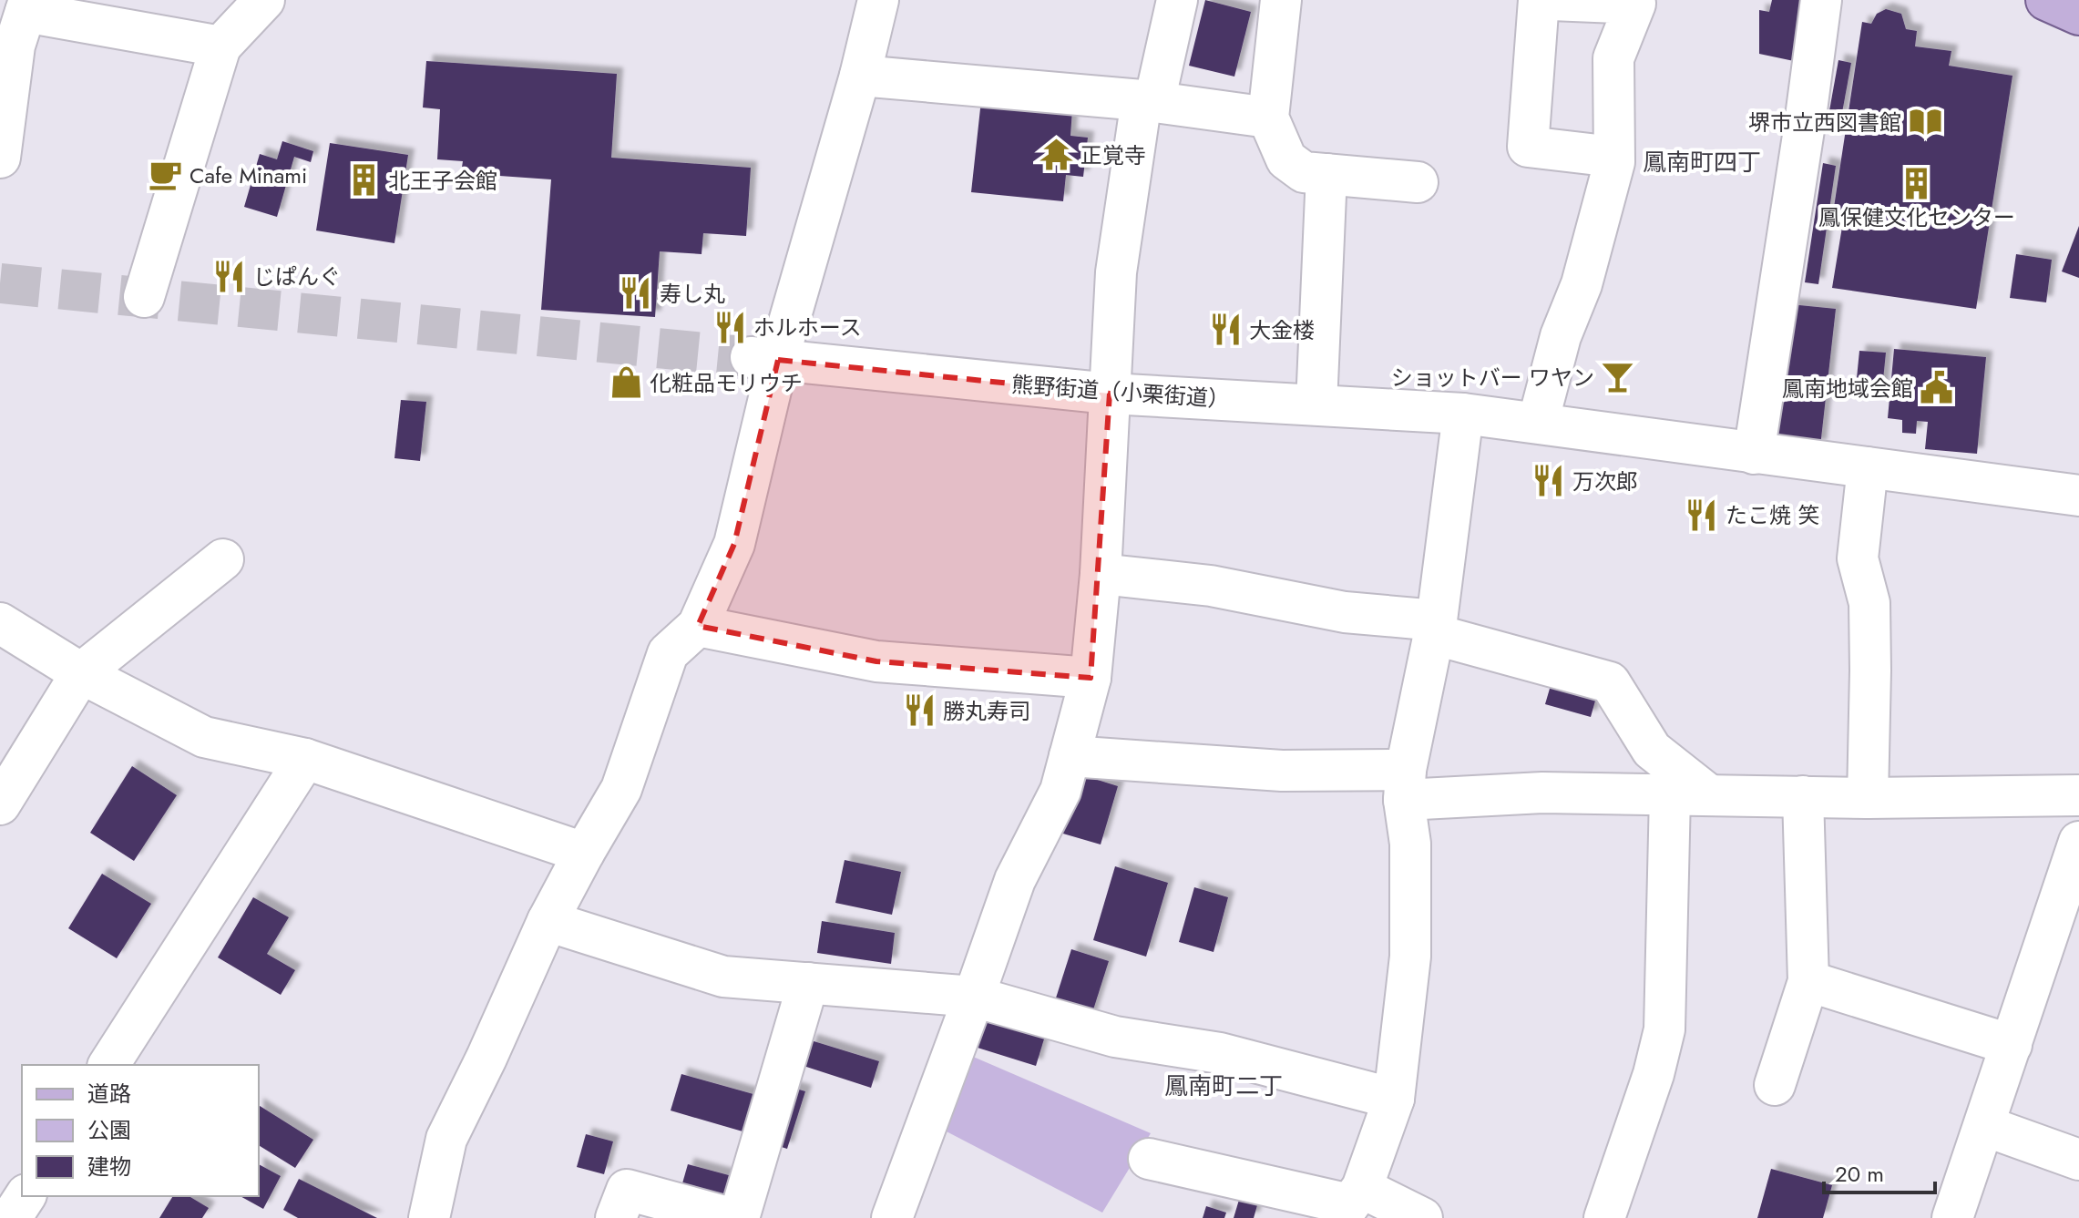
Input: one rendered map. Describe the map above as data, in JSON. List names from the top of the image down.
{
  "streets": {
    "street": ["熊野街道（小栗街道）"]
  },
  "districts": ["鳳南町四丁", "鳳南町二丁"],
  "places": {
    "library": ["堺市立西図書館"],
    "temple": ["正覚寺"],
    "cafe": ["Cafe Minami"],
    "building": ["北王子会館", "鳳保健文化センター"],
    "restaurant": [
      "じぱんぐ",
      "寿し丸",
      "ホルホース",
      "大金楼",
      "万次郎",
      "たこ焼 笑",
      "勝丸寿司"
    ],
    "bar": ["ショットバー ワヤン"],
    "shop": ["化粧品モリウチ"],
    "public building": ["鳳南地域会館"]
  },
  "legend": ["道路", "公園", "建物"],
  "scale_bar": "20 m"
}
